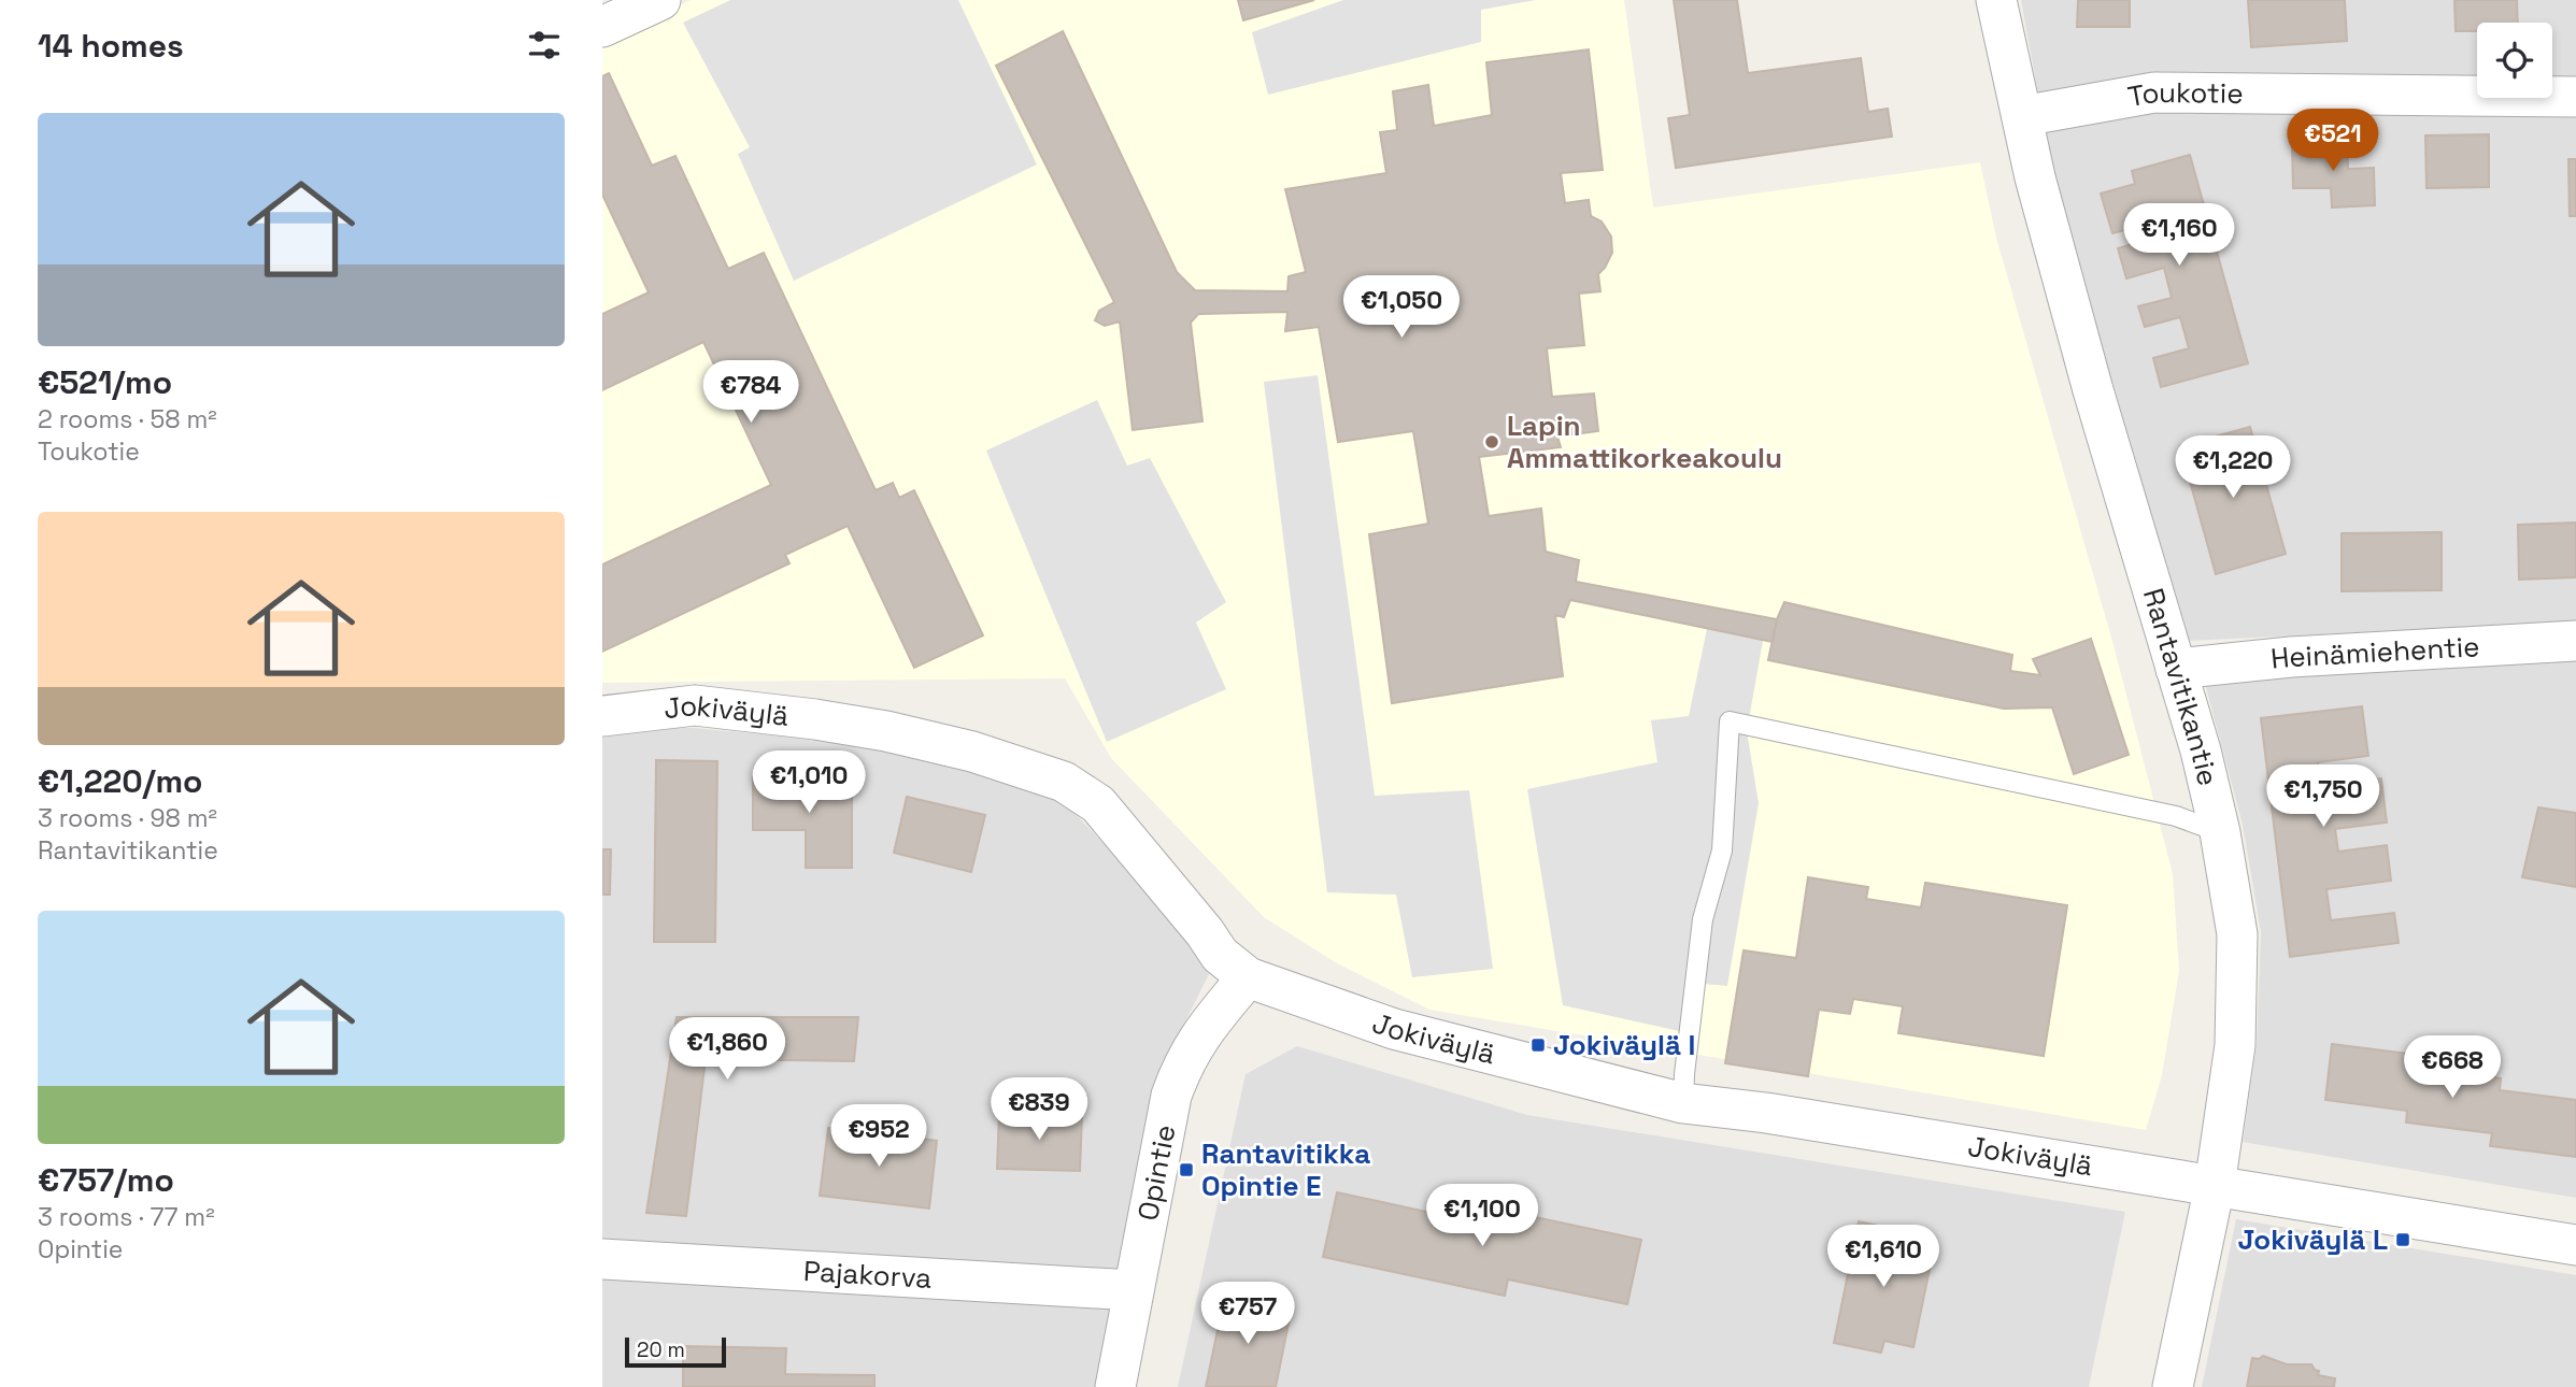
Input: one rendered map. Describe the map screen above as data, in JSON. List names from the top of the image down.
{
  "streets": {
    "street": [
      "Toukotie",
      "Heinämiehentie",
      "Rantavitikantie",
      "Jokiväylä",
      "Opintie",
      "Pajakorva"
    ]
  },
  "crossings": [
    ["Toukotie", "Rantavitikantie"],
    ["Heinämiehentie", "Rantavitikantie"],
    ["Rantavitikantie", "Jokiväylä"],
    ["Jokiväylä", "Opintie"],
    ["Opintie", "Pajakorva"]
  ],
  "places": {
    "other": ["Lapin Ammattikorkeakoulu"],
    "transit": ["Jokiväylä I", "Rantavitikka Opintie E", "Jokiväylä L"]
  },
  "scale_bar": "20 m",
  "page": {
    "heading": "14 homes",
    "list": [
      {
        "name": "€521/mo",
        "note": "2 rooms · 58 m² · Toukotie"
      },
      {
        "name": "€1,220/mo",
        "note": "3 rooms · 98 m² · Rantavitikantie"
      },
      {
        "name": "€757/mo",
        "note": "3 rooms · 77 m² · Opintie"
      }
    ],
    "price": [
      "€521",
      "€1,160",
      "€1,050",
      "€784",
      "€1,220",
      "€1,010",
      "€1,750",
      "€1,860",
      "€668",
      "€839",
      "€952",
      "€1,100",
      "€1,610",
      "€757"
    ],
    "scale": "20 m"
  }
}
